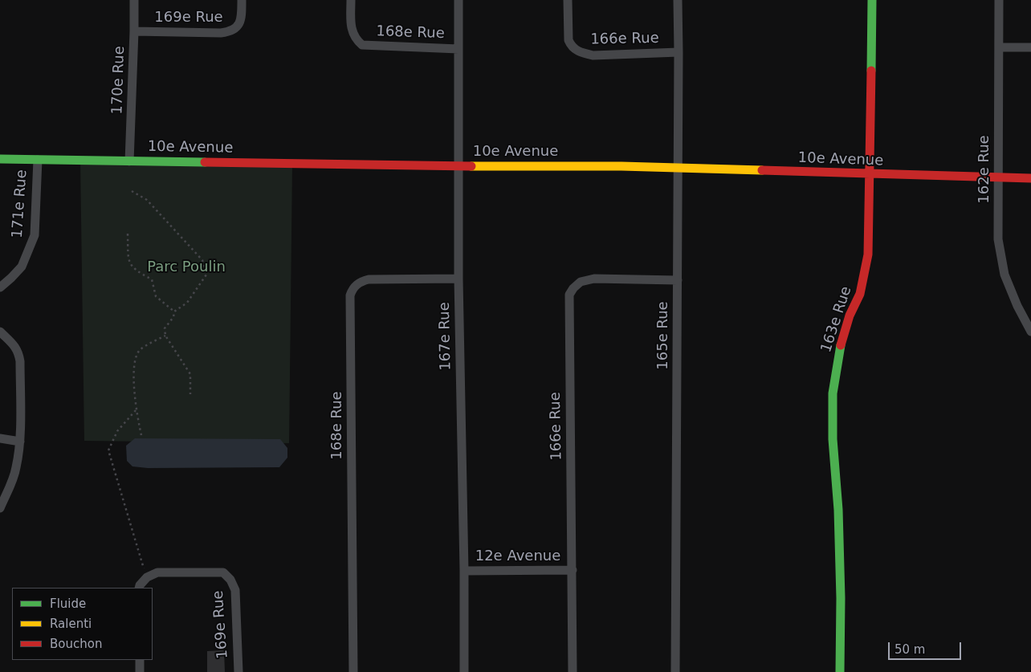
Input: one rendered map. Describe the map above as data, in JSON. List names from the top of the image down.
{
  "streets": {
    "street": [
      "169e Rue",
      "168e Rue",
      "166e Rue",
      "170e Rue",
      "10e Avenue",
      "162e Rue",
      "171e Rue",
      "163e Rue",
      "165e Rue",
      "167e Rue",
      "12e Avenue"
    ]
  },
  "crossings": [
    ["169e Rue", "170e Rue"],
    ["168e Rue", "167e Rue"],
    ["166e Rue", "165e Rue"],
    ["166e Rue", "12e Avenue"],
    ["170e Rue", "10e Avenue"],
    ["10e Avenue", "162e Rue"],
    ["10e Avenue", "171e Rue"],
    ["10e Avenue", "163e Rue"],
    ["10e Avenue", "165e Rue"],
    ["10e Avenue", "167e Rue"],
    ["167e Rue", "12e Avenue"]
  ],
  "parks": ["Parc Poulin"],
  "legend": ["Fluide", "Ralenti", "Bouchon"],
  "scale_bar": "50 m"
}
